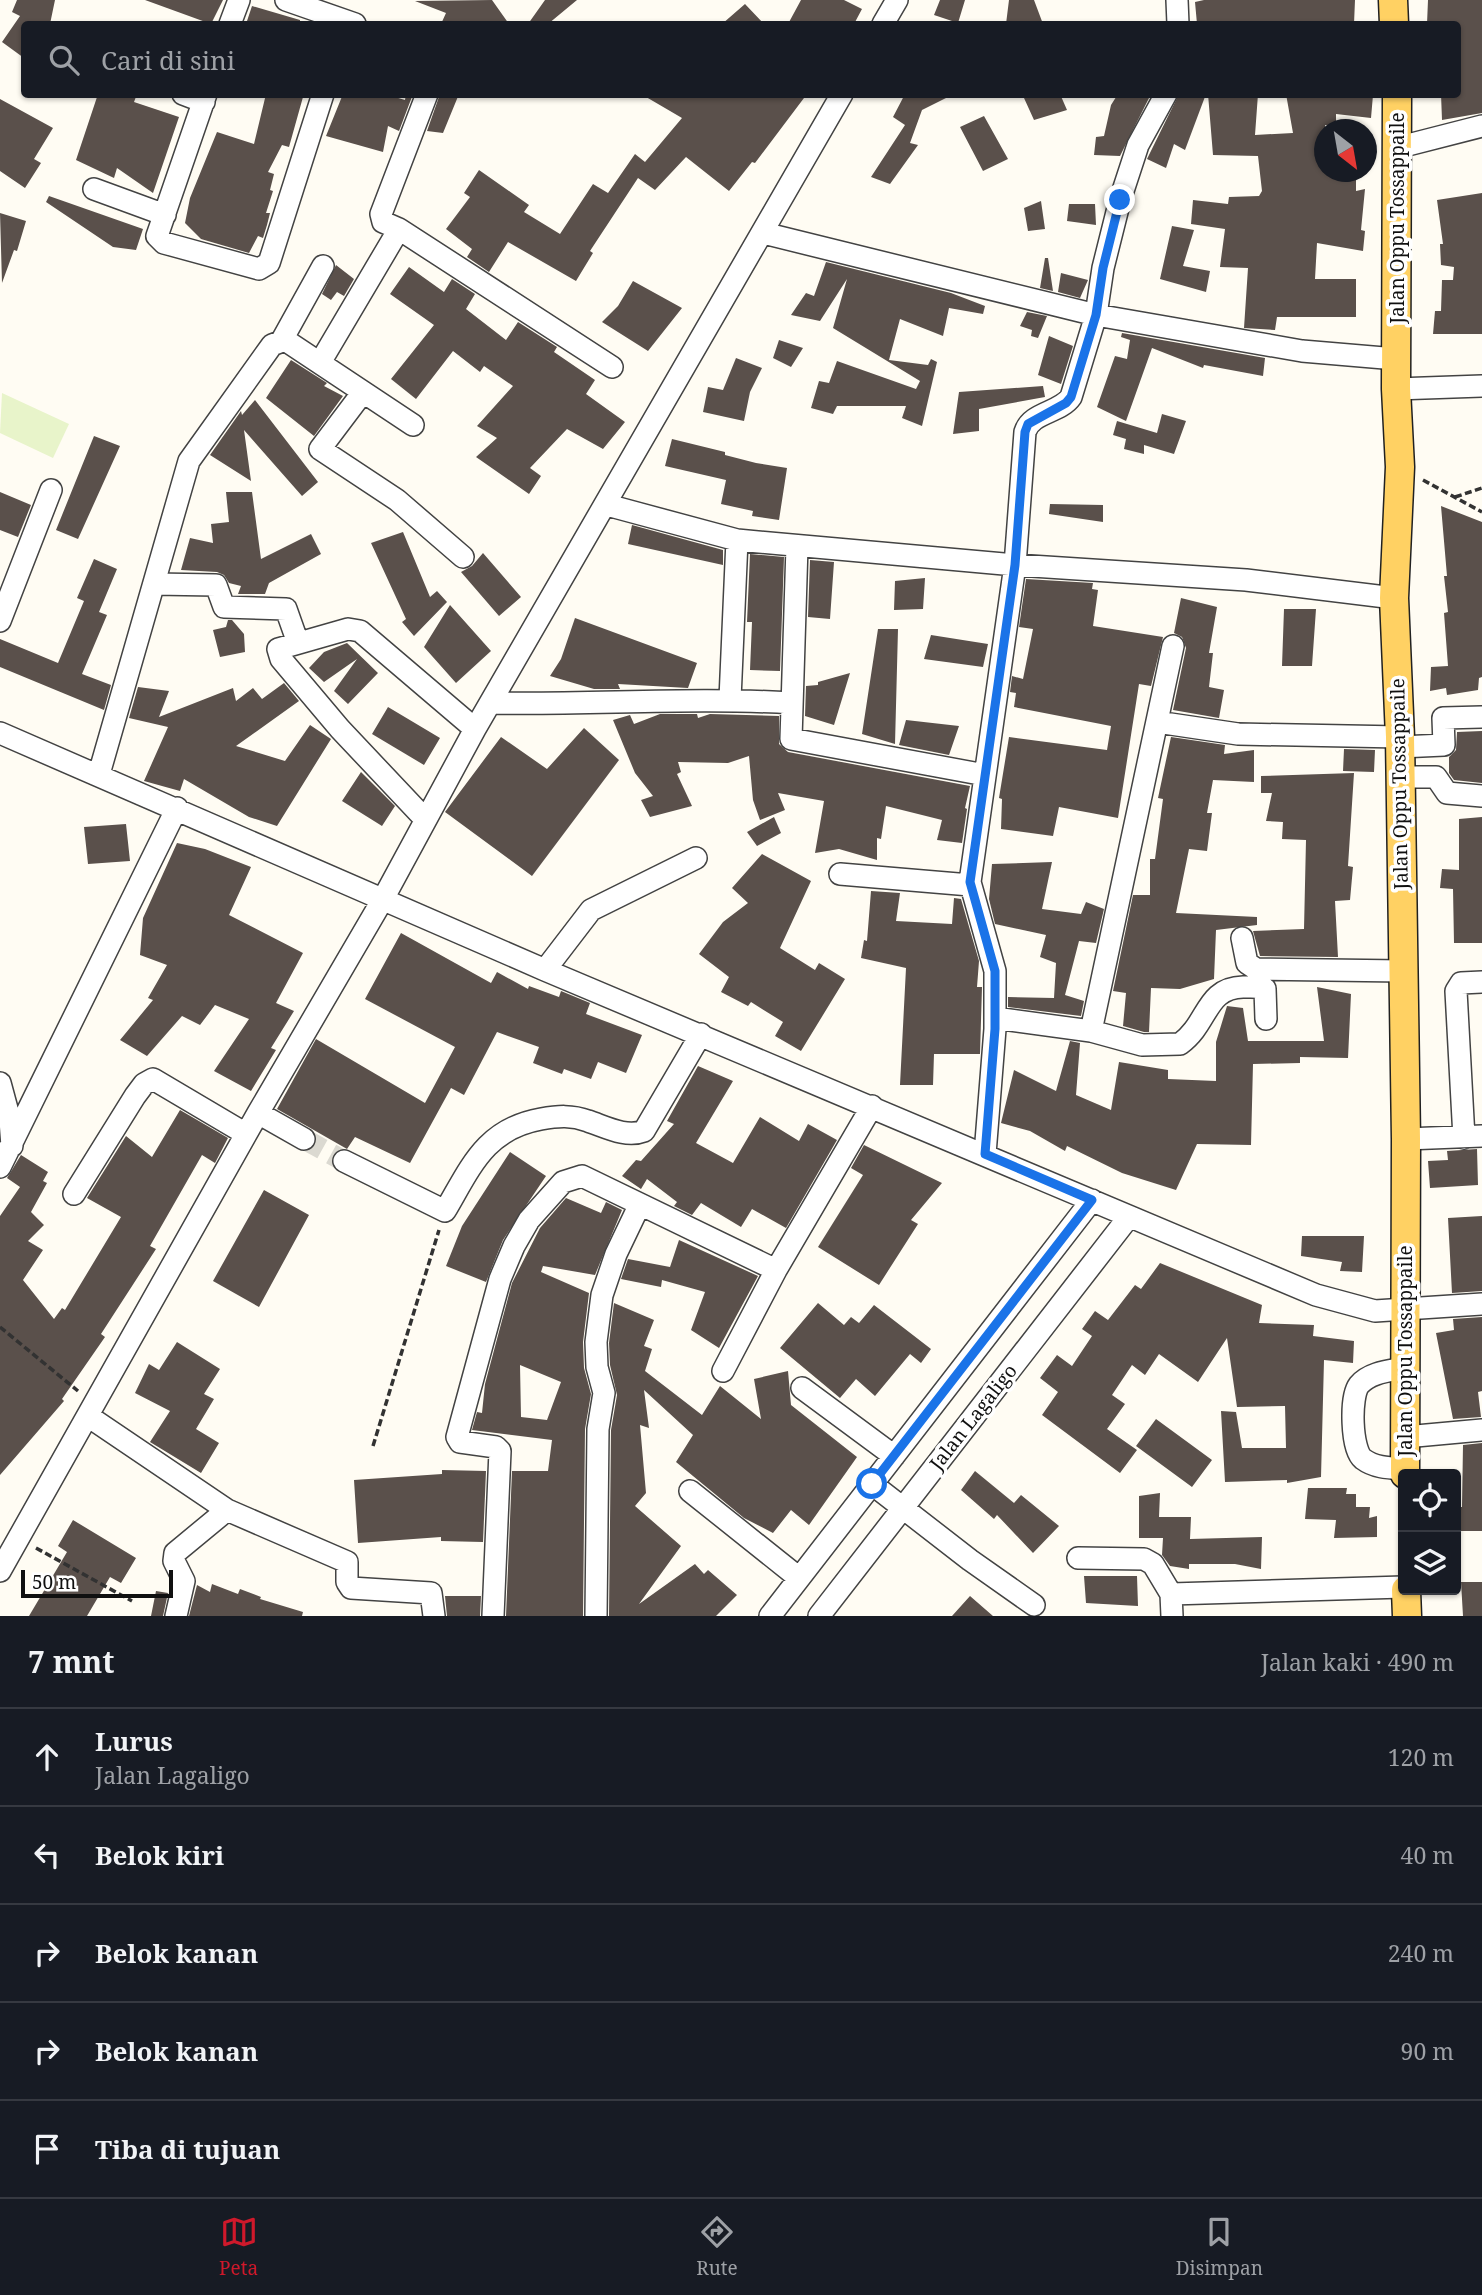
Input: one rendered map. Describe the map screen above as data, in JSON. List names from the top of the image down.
{
  "streets": {
    "main road": ["Jalan Oppu Tossappaile"],
    "street": ["Jalan Lagaligo"]
  },
  "scale_bar": "50 m",
  "north": "bottom right",
  "page": {
    "search": "Cari di sini",
    "scale": "50 m",
    "heading": ["7 mnt", "Jalan kaki · 490 m"],
    "list": [
      ["Lurus", "Jalan Lagaligo", "120 m"],
      ["Belok kiri", "40 m"],
      ["Belok kanan", "240 m"],
      ["Belok kanan", "90 m"],
      "Tiba di tujuan"
    ],
    "nav": ["Peta", "Rute", "Disimpan"]
  }
}
